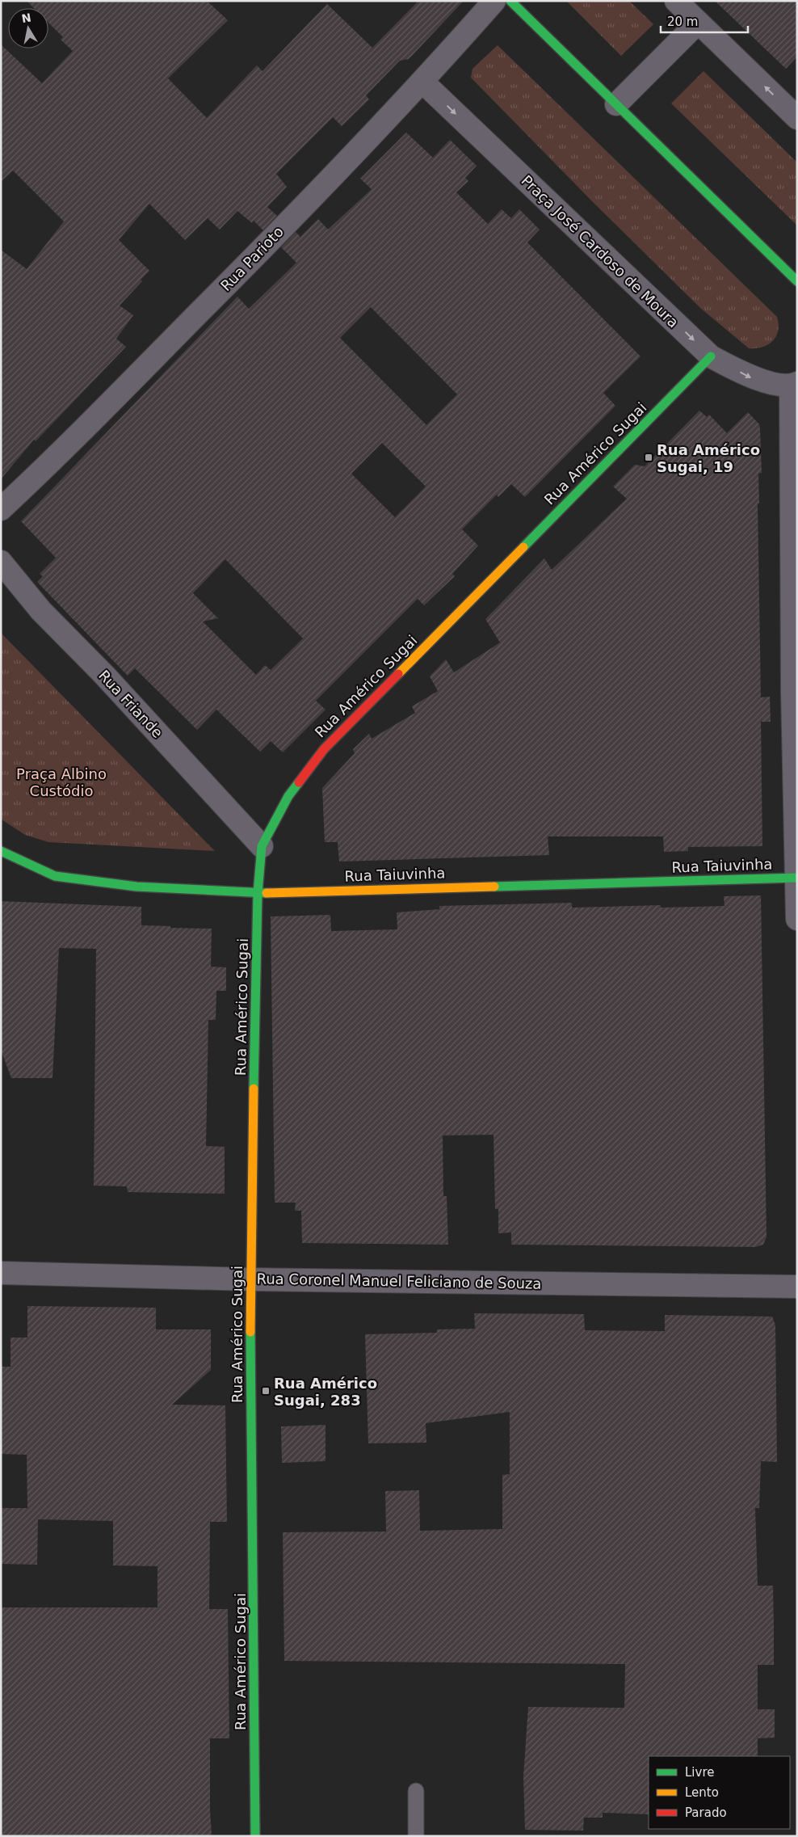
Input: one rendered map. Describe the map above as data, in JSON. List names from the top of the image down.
{
  "streets": {
    "street": [
      "Praça José Cardoso de Moura",
      "Rua Parioto",
      "Rua Américo Sugai",
      "Rua Friande",
      "Rua Taiuvinha",
      "Rua Coronel Manuel Feliciano de Souza"
    ]
  },
  "crossings": [
    ["Praça José Cardoso de Moura", "Rua Parioto"],
    ["Praça José Cardoso de Moura", "Rua Américo Sugai"],
    ["Rua Américo Sugai", "Rua Friande"],
    ["Rua Américo Sugai", "Rua Taiuvinha"],
    ["Rua Américo Sugai", "Rua Coronel Manuel Feliciano de Souza"]
  ],
  "parks": ["Praça Albino Custódio"],
  "places": {
    "transit": ["Rua Américo Sugai, 19", "Rua Américo Sugai, 283"]
  },
  "legend": ["Livre", "Lento", "Parado"],
  "scale_bar": "20 m",
  "north": "top"
}
